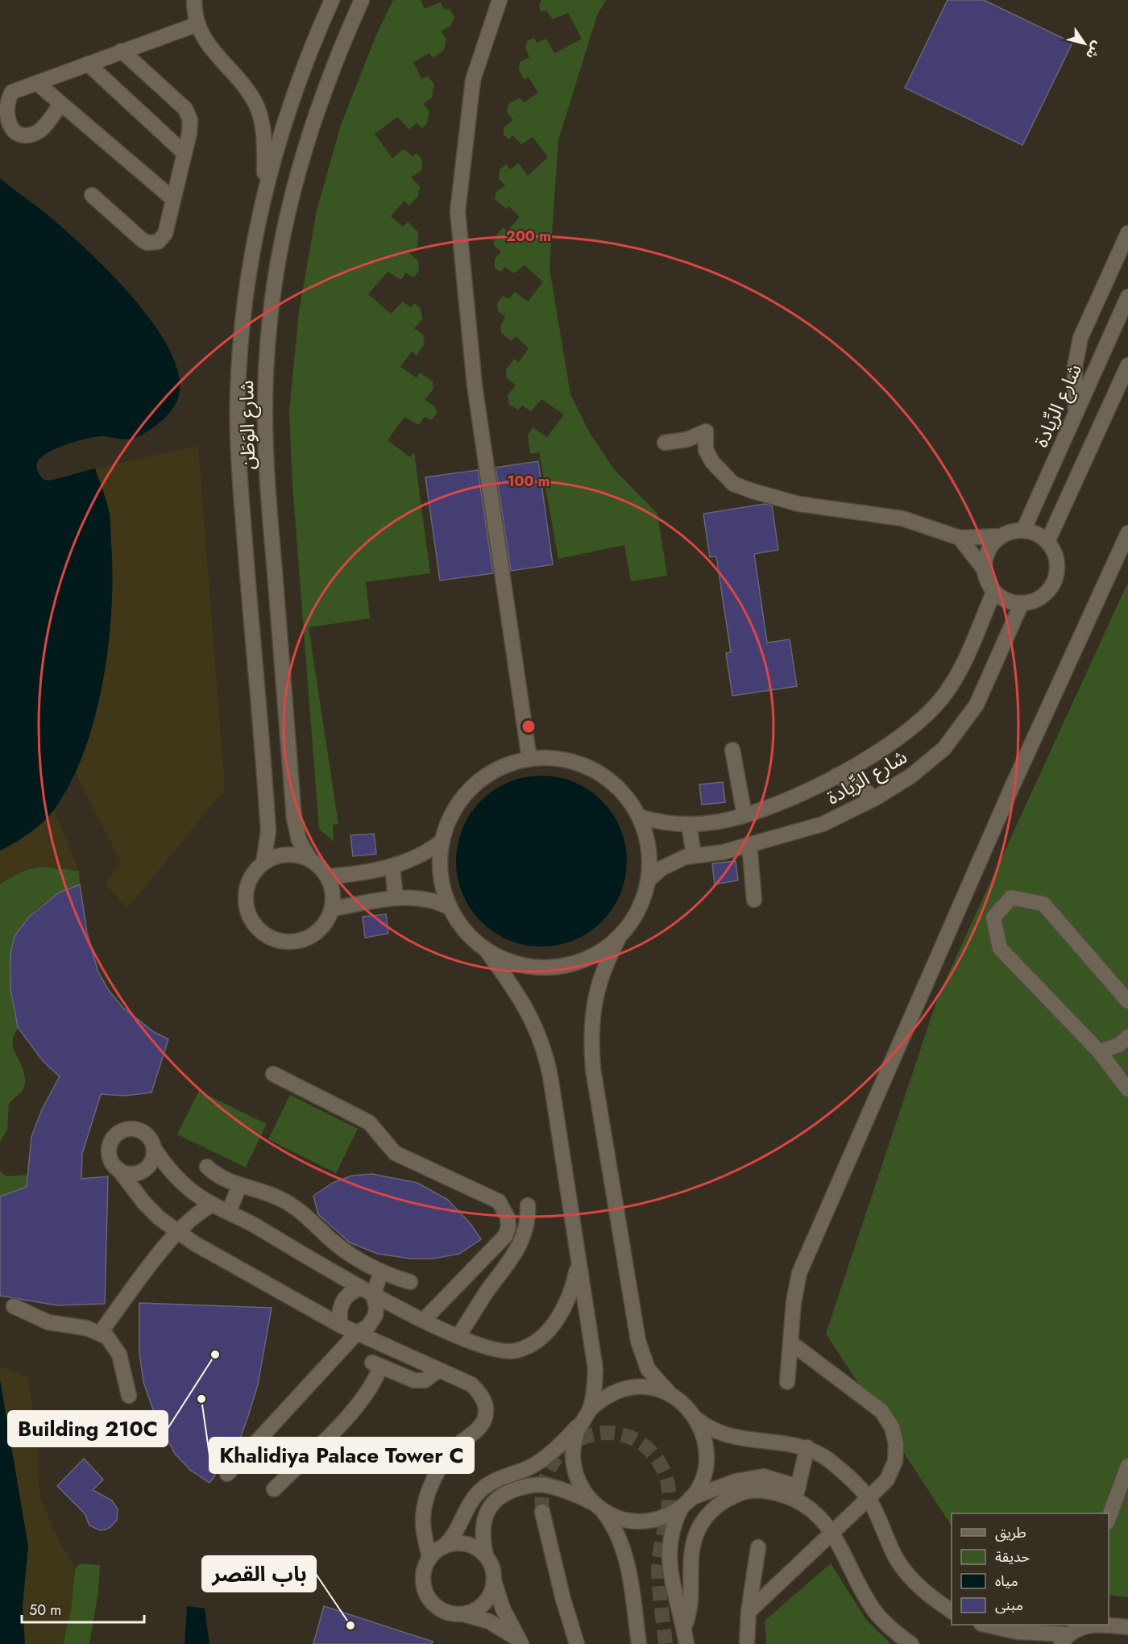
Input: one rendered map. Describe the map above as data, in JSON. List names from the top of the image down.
{
  "streets": {
    "street": ["شارع الرِّيادة", "شارع الوَطَن"]
  },
  "places": ["Building 210C", "Khalidiya Palace Tower C", "باب القصر"],
  "legend": [
    "طريق",
    "حديقة",
    "مياه",
    "مبنى"
  ],
  "scale_bar": "50 m",
  "north": "bottom right",
  "rings": ["200 m", "100 m"]
}
